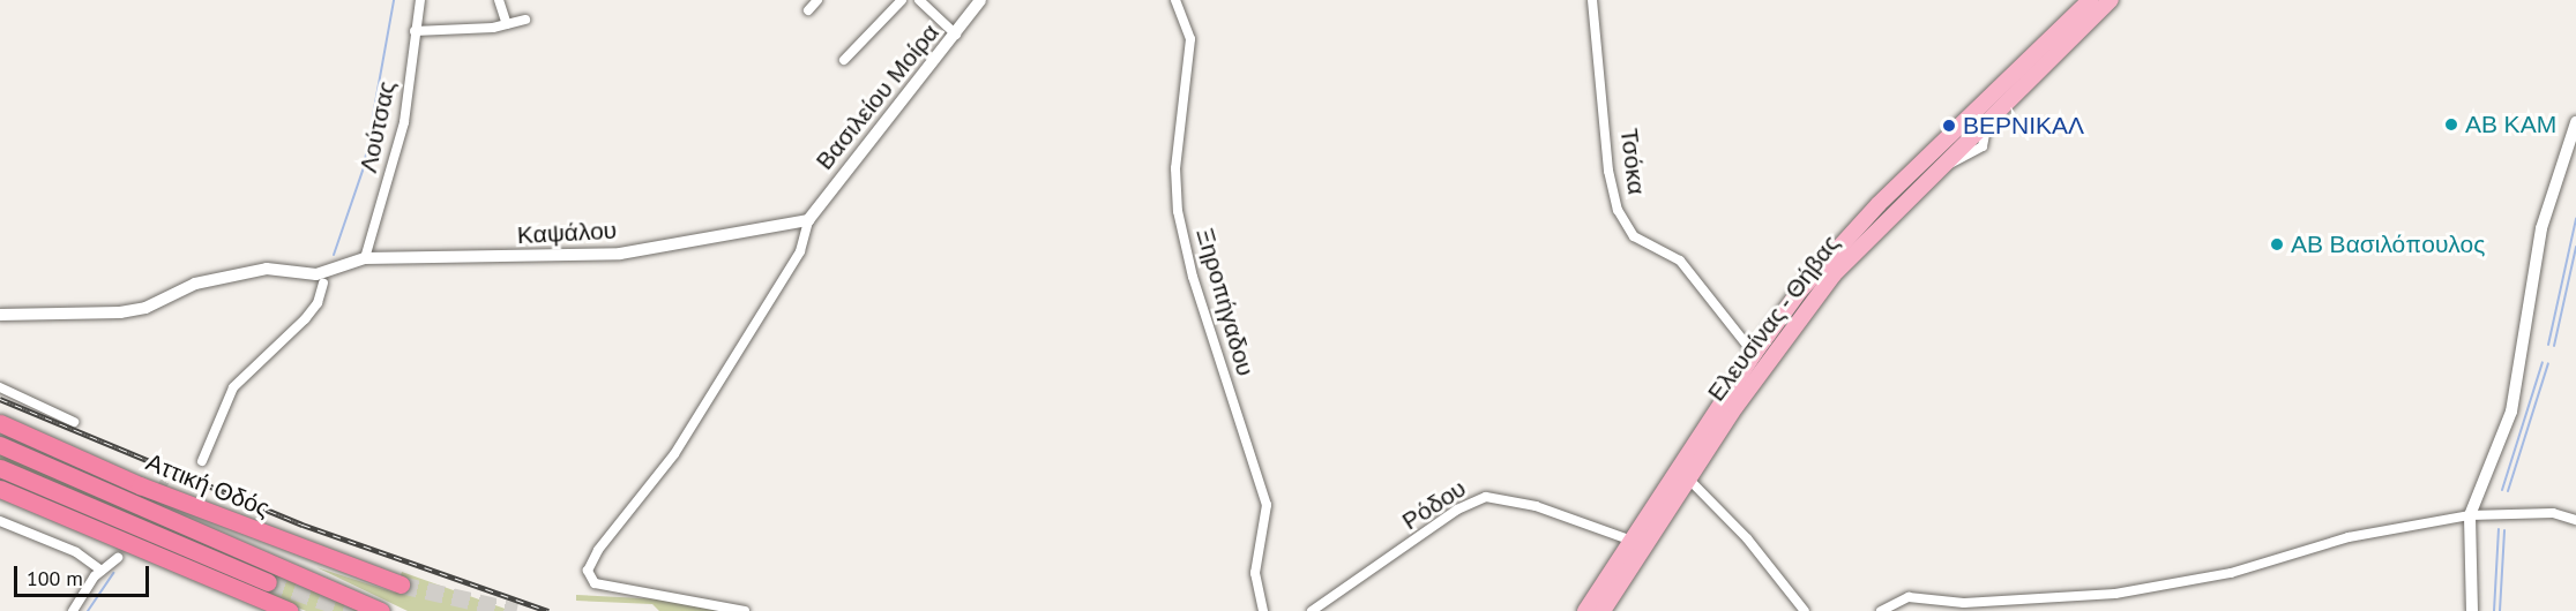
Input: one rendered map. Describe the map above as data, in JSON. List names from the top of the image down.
{
  "streets": {
    "highway": ["Αττική Οδός"],
    "main road": ["Ελευσίνας - Θήβας"],
    "street": [
      "Βασιλείου Μοίρα",
      "Λούτσας",
      "Τσόκα",
      "Καψάλου",
      "Ξηροπήγαδου",
      "Ρόδου"
    ]
  },
  "crossings": [
    ["Βασιλείου Μοίρα", "Καψάλου"],
    ["Λούτσας", "Καψάλου"],
    ["Τσόκα", "Ελευσίνας - Θήβας"],
    ["Ελευσίνας - Θήβας", "Ρόδου"]
  ],
  "places": ["ΑΒ ΚΑΜ", "ΒΕΡΝΙΚΑΛ", "ΑΒ Βασιλόπουλος"],
  "scale_bar": "100 m"
}
